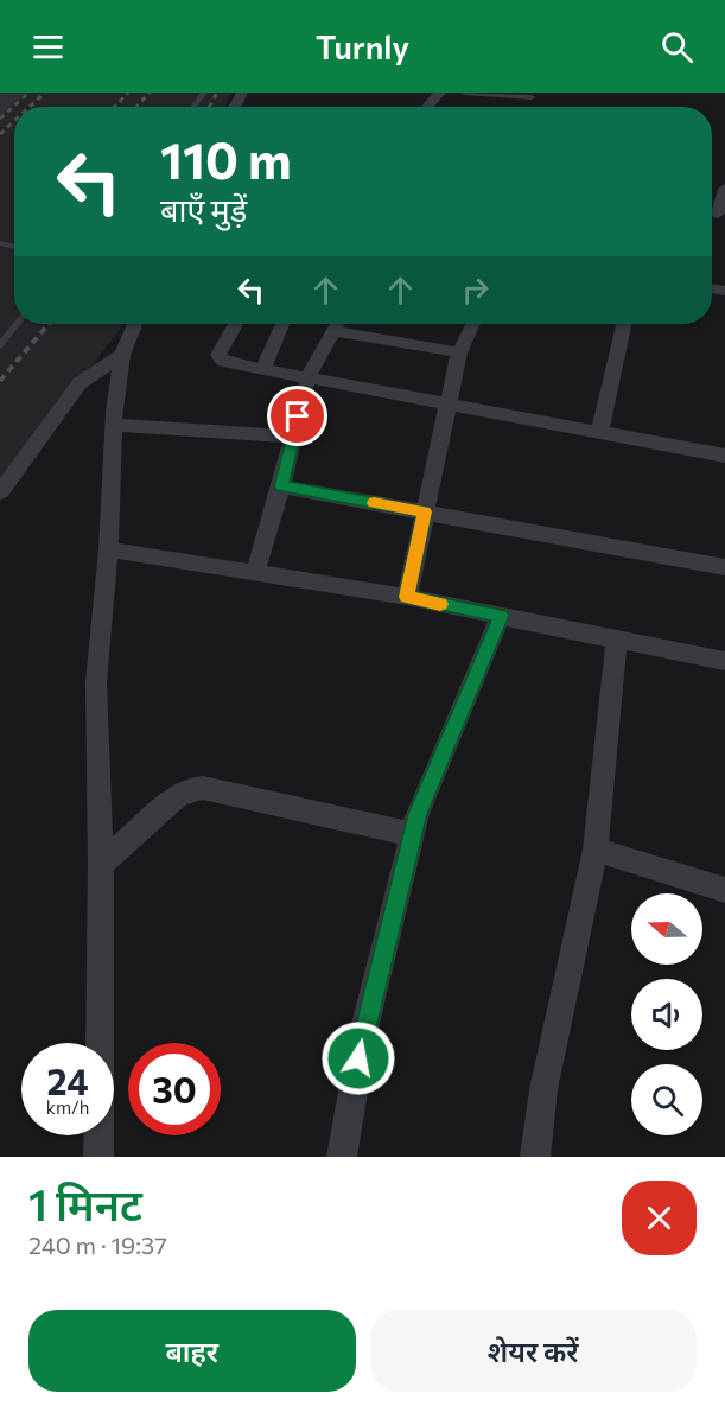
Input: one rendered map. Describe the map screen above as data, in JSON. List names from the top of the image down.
{
  "north": "left",
  "page": {
    "header": "Turnly",
    "turn": ["110 m", "बाएँ मुड़ें"],
    "speed": "24 km/h",
    "limit": "30",
    "heading": ["1 मिनट", "240 m · 19:37"],
    "buttons": ["बाहर", "शेयर करें"]
  }
}
